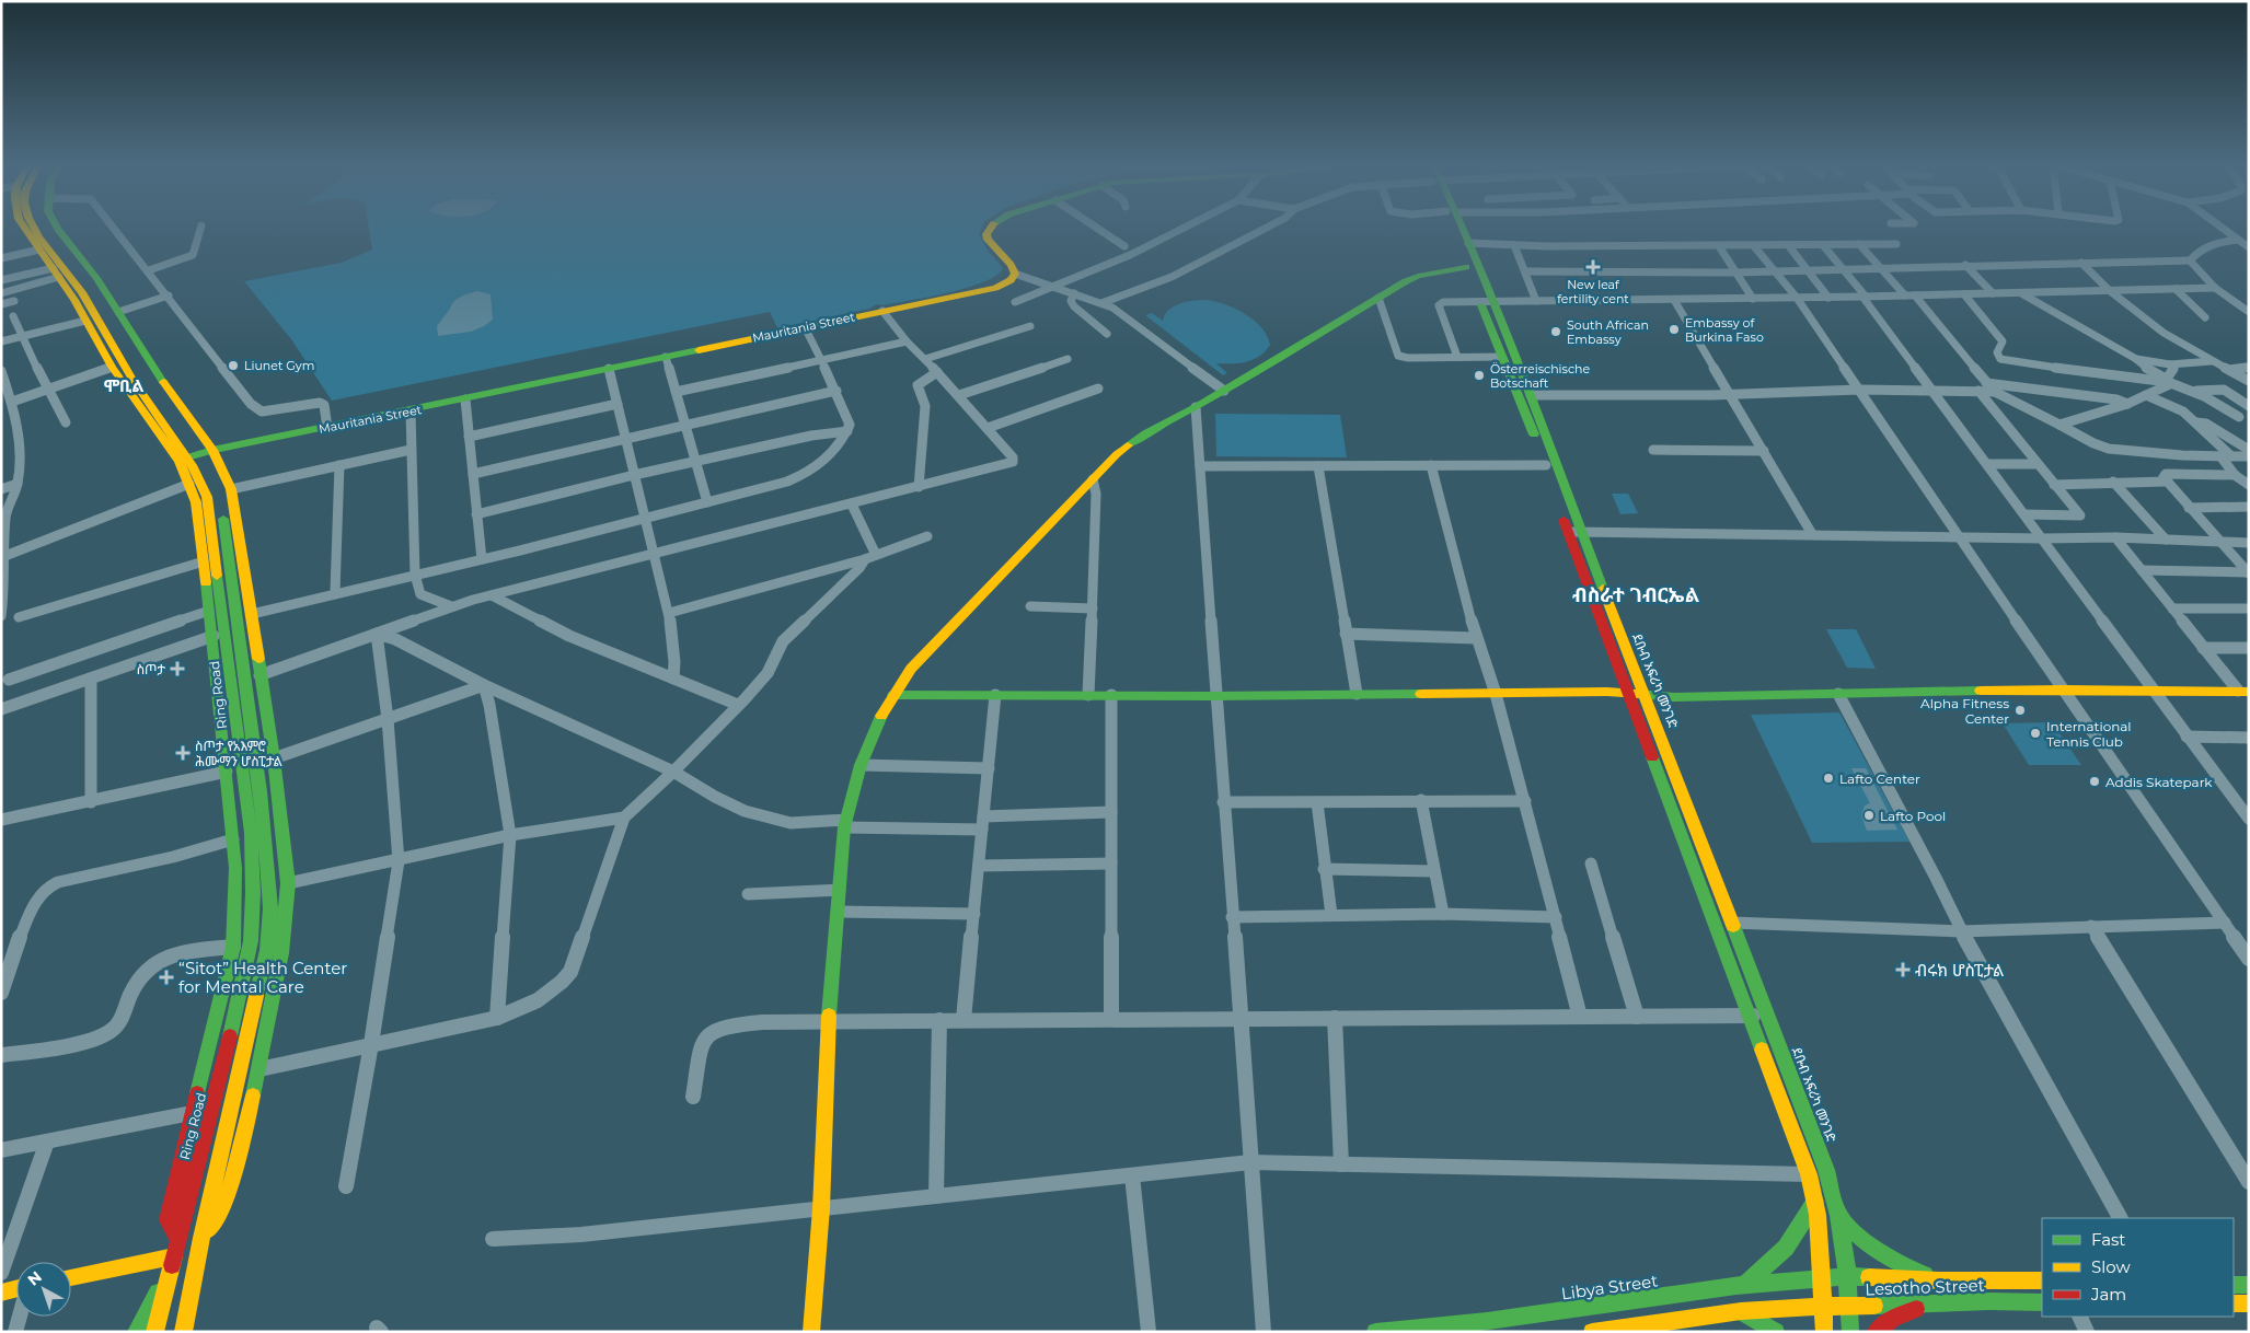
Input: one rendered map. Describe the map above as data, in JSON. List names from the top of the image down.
{
  "streets": {
    "main road": [
      "Mauritania Street",
      "ደቡብ አፍሪካ መንገድ",
      "Ring Road",
      "Libya Street",
      "Lesotho Street"
    ]
  },
  "crossings": [
    ["Mauritania Street", "Ring Road"],
    ["ደቡብ አፍሪካ መንገድ", "Libya Street"],
    ["ደቡብ አፍሪካ መንገድ", "Lesotho Street"],
    ["Libya Street", "Lesotho Street"]
  ],
  "districts": ["ሞቢል", "ብስራተ ገብርኤል"],
  "places": {
    "health": [
      "New leaf fertility cent",
      "ስጦታ",
      "ስጦታ የአእምሮ ሕሙማን ሆስፒታል",
      "ብሩክ ሆስፒታል",
      "“Sitot” Health Center for Mental Care"
    ],
    "other": [
      "Embassy of Burkina Faso",
      "South African Embassy",
      "Liunet Gym",
      "Österreischische Botschaft",
      "Alpha Fitness Center",
      "International Tennis Club",
      "Lafto Center",
      "Addis Skatepark",
      "Lafto Pool"
    ]
  },
  "legend": ["Fast", "Slow", "Jam"],
  "north": "top left"
}
